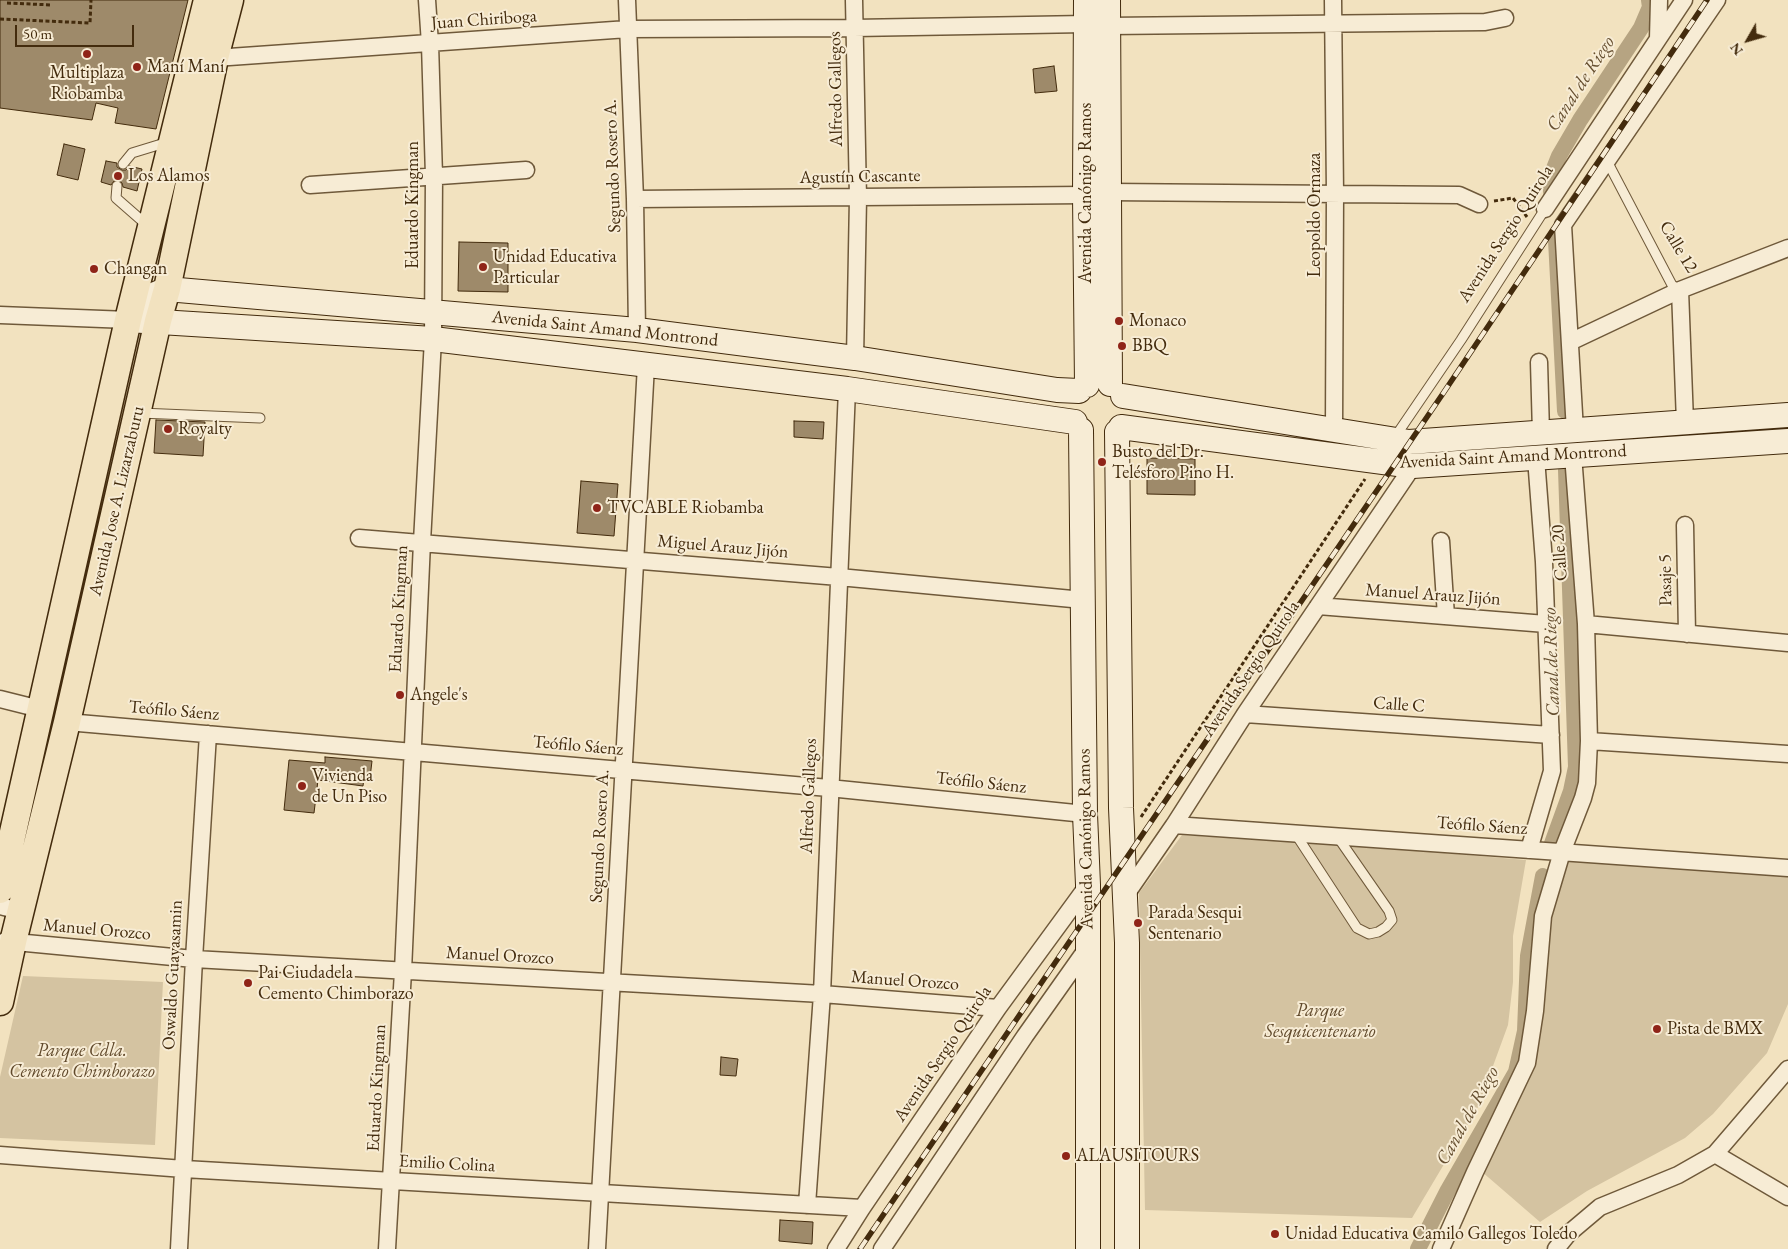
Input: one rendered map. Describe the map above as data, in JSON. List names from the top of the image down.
{
  "streets": {
    "main road": ["Avenida Jose A. Lizarzaburu"],
    "street": [
      "Juan Chiriboga",
      "Alfredo Gallegos",
      "Segundo Rosero A.",
      "Agustín Cascante",
      "Avenida Canónigo Ramos",
      "Eduardo Kingman",
      "Leopoldo Ormaza",
      "Avenida Sergio Quirola",
      "Calle 12",
      "Avenida Saint Amand Montrond",
      "Miguel Arauz Jijón",
      "Calle 20",
      "Pasaje 5",
      "Manuel Arauz Jijón",
      "Calle C",
      "Teófilo Sáenz",
      "Manuel Orozco",
      "Oswaldo Guayasamin",
      "Emilio Colina"
    ]
  },
  "crossings": [
    ["Juan Chiriboga", "Alfredo Gallegos"],
    ["Juan Chiriboga", "Segundo Rosero A."],
    ["Juan Chiriboga", "Avenida Canónigo Ramos"],
    ["Juan Chiriboga", "Eduardo Kingman"],
    ["Juan Chiriboga", "Leopoldo Ormaza"],
    ["Juan Chiriboga", "Avenida Jose A. Lizarzaburu"],
    ["Alfredo Gallegos", "Agustín Cascante"],
    ["Alfredo Gallegos", "Avenida Saint Amand Montrond"],
    ["Alfredo Gallegos", "Miguel Arauz Jijón"],
    ["Alfredo Gallegos", "Teófilo Sáenz"],
    ["Alfredo Gallegos", "Manuel Orozco"],
    ["Alfredo Gallegos", "Emilio Colina"],
    ["Segundo Rosero A.", "Agustín Cascante"],
    ["Segundo Rosero A.", "Avenida Saint Amand Montrond"],
    ["Segundo Rosero A.", "Miguel Arauz Jijón"],
    ["Segundo Rosero A.", "Teófilo Sáenz"],
    ["Segundo Rosero A.", "Manuel Orozco"],
    ["Segundo Rosero A.", "Emilio Colina"],
    ["Agustín Cascante", "Avenida Canónigo Ramos"],
    ["Avenida Canónigo Ramos", "Avenida Sergio Quirola"],
    ["Avenida Canónigo Ramos", "Avenida Saint Amand Montrond"],
    ["Avenida Canónigo Ramos", "Miguel Arauz Jijón"],
    ["Avenida Canónigo Ramos", "Teófilo Sáenz"],
    ["Eduardo Kingman", "Avenida Saint Amand Montrond"],
    ["Eduardo Kingman", "Miguel Arauz Jijón"],
    ["Eduardo Kingman", "Teófilo Sáenz"],
    ["Eduardo Kingman", "Manuel Orozco"],
    ["Eduardo Kingman", "Emilio Colina"],
    ["Leopoldo Ormaza", "Avenida Saint Amand Montrond"],
    ["Avenida Sergio Quirola", "Avenida Saint Amand Montrond"],
    ["Avenida Sergio Quirola", "Manuel Arauz Jijón"],
    ["Avenida Sergio Quirola", "Calle C"],
    ["Avenida Sergio Quirola", "Teófilo Sáenz"],
    ["Avenida Sergio Quirola", "Manuel Orozco"],
    ["Avenida Sergio Quirola", "Emilio Colina"],
    ["Calle 12", "Avenida Saint Amand Montrond"],
    ["Avenida Saint Amand Montrond", "Avenida Jose A. Lizarzaburu"],
    ["Avenida Saint Amand Montrond", "Calle 20"],
    ["Avenida Jose A. Lizarzaburu", "Teófilo Sáenz"],
    ["Avenida Jose A. Lizarzaburu", "Manuel Orozco"],
    ["Calle 20", "Manuel Arauz Jijón"],
    ["Calle 20", "Calle C"],
    ["Calle 20", "Teófilo Sáenz"],
    ["Teófilo Sáenz", "Oswaldo Guayasamin"],
    ["Manuel Orozco", "Oswaldo Guayasamin"],
    ["Oswaldo Guayasamin", "Emilio Colina"]
  ],
  "water": ["Canal de Riego"],
  "parks": ["Parque Sesquicentenario", "Parque Cdla. Cemento Chimborazo"],
  "places": [
    "Multiplaza Riobamba",
    "Maní Maní",
    "Los Alamos",
    "Unidad Educativa Particular",
    "Changan",
    "Monaco",
    "BBQ",
    "Royalty",
    "Busto del Dr. Telésforo Pino H.",
    "TVCABLE Riobamba",
    "Angele's",
    "Vivienda de Un Piso",
    "Parada Sesqui Sentenario",
    "Pai Ciudadela Cemento Chimborazo",
    "Pista de BMX",
    "ALAUSITOURS",
    "Unidad Educativa Camilo Gallegos Toledo"
  ],
  "scale_bar": "50 m",
  "north": "bottom left"
}
